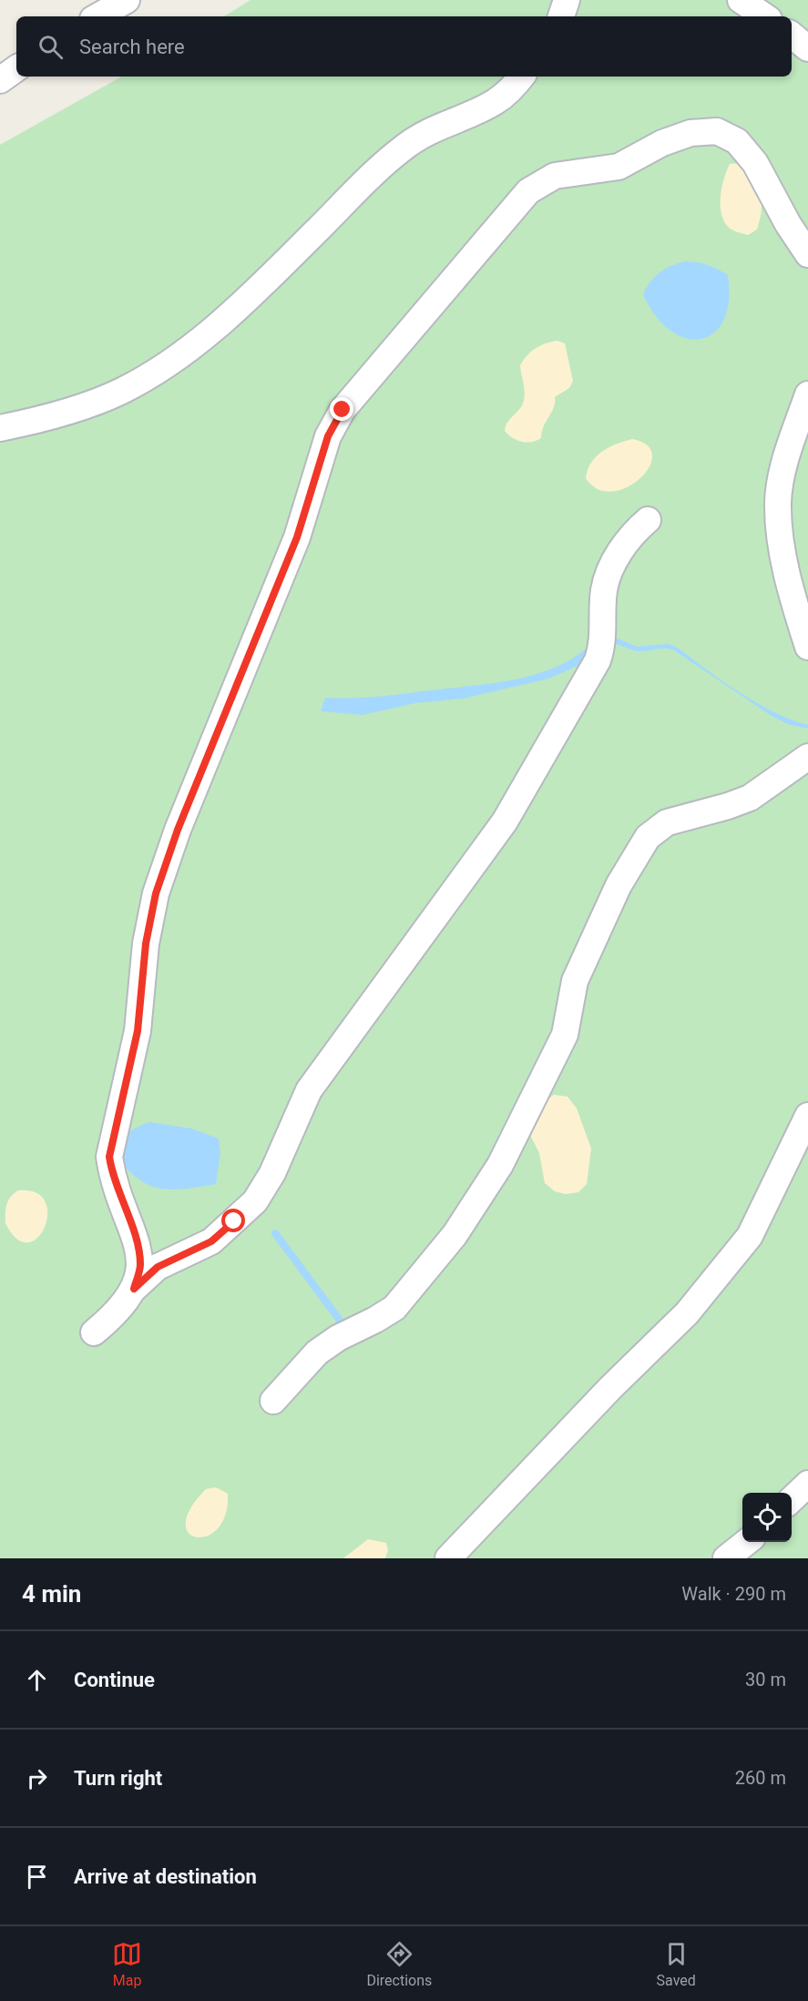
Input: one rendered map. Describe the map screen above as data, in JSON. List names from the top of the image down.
{
  "page": {
    "search": "Search here",
    "heading": ["4 min", "Walk · 290 m"],
    "list": [
      ["Continue", "30 m"],
      ["Turn right", "260 m"],
      "Arrive at destination"
    ],
    "nav": ["Map", "Directions", "Saved"]
  }
}
